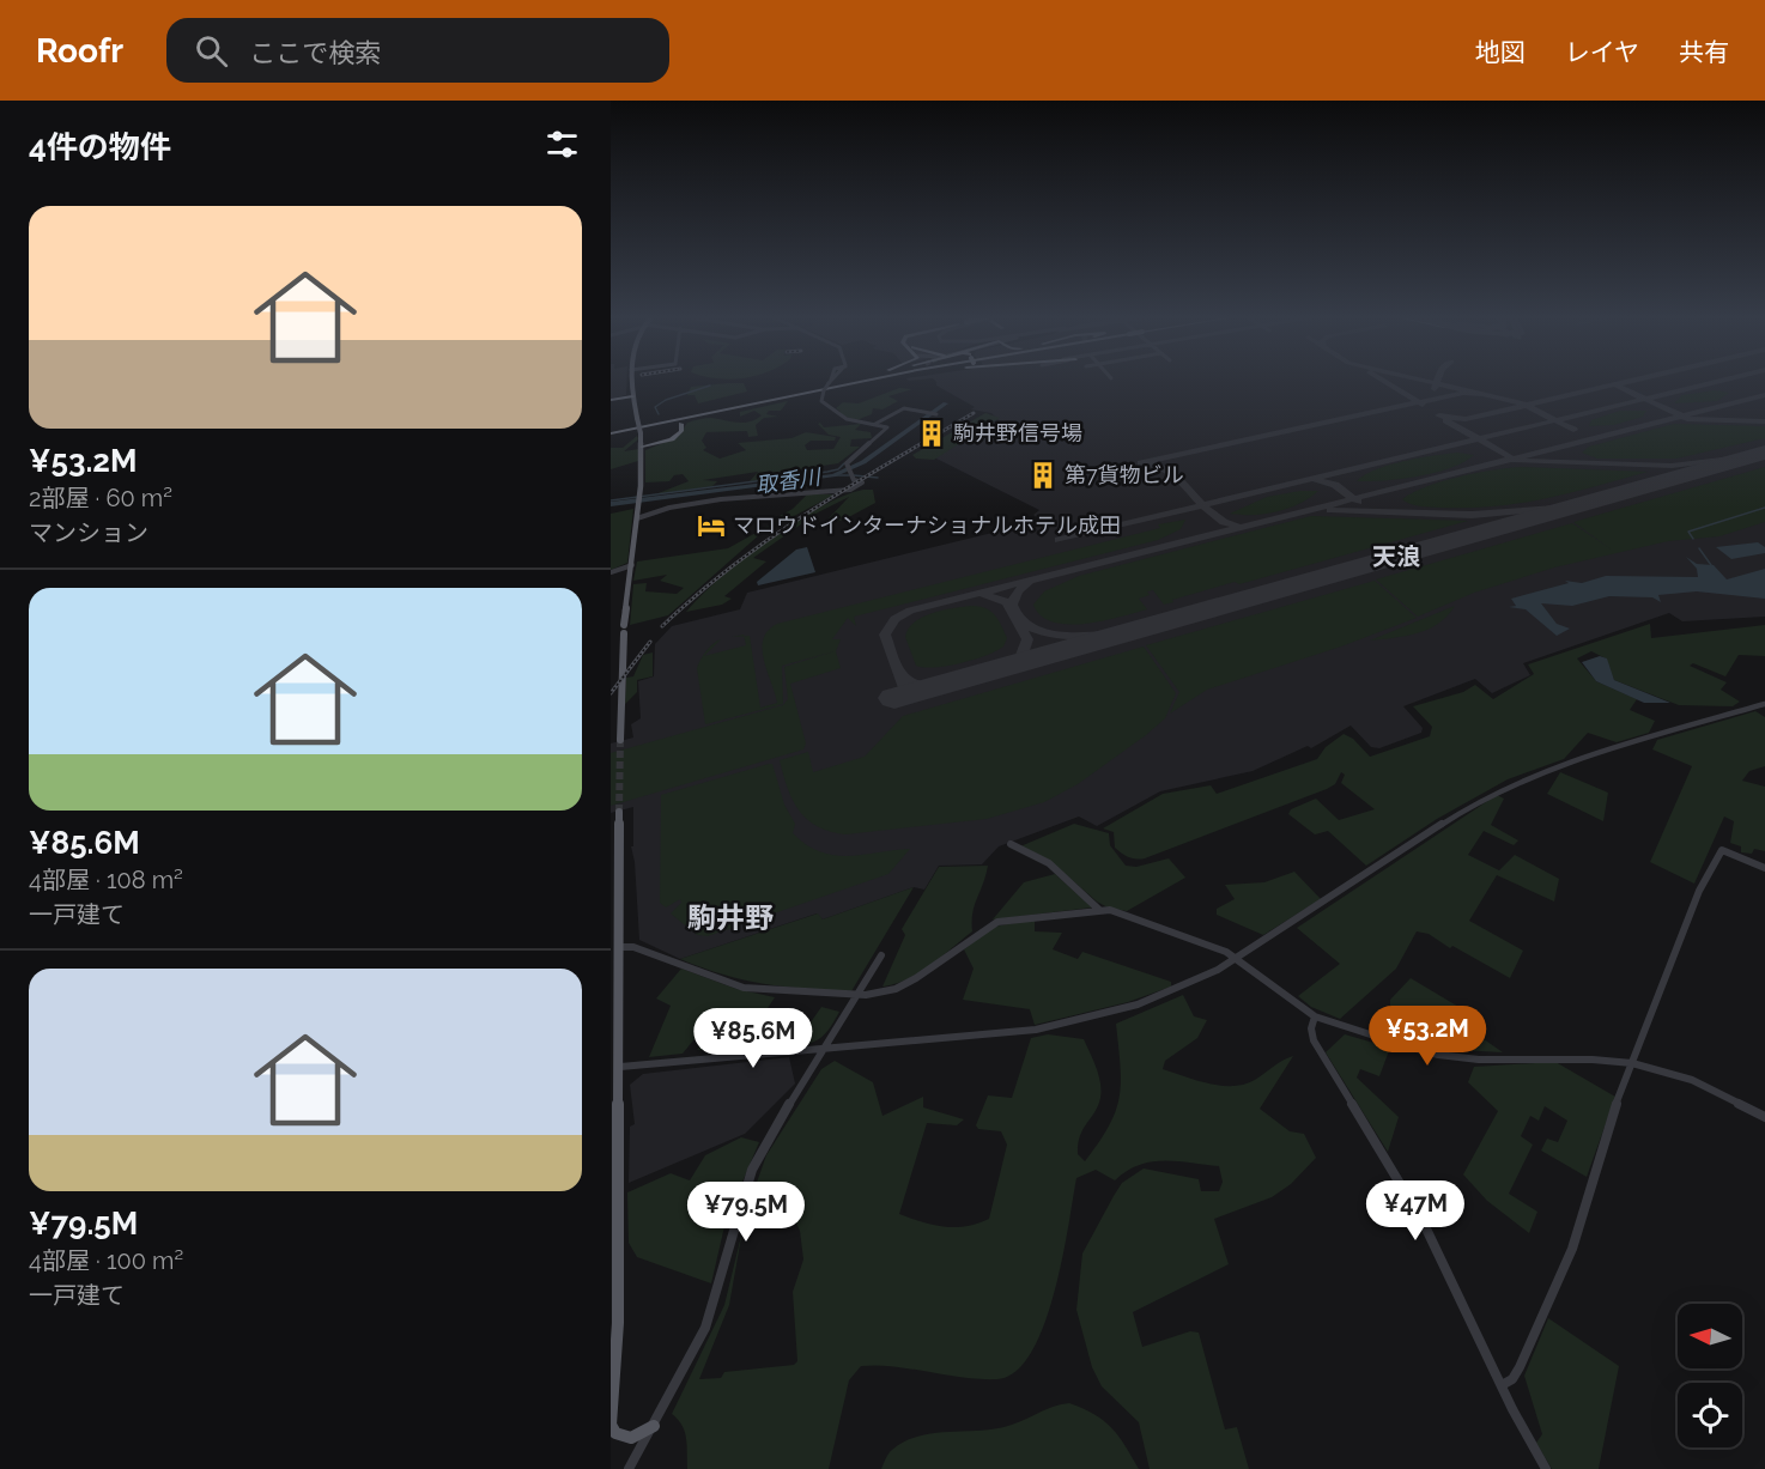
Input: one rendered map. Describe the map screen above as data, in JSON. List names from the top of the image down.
{
  "districts": ["天浪", "駒井野"],
  "water": ["取香川"],
  "places": {
    "building": ["駒井野信号場", "第7貨物ビル"],
    "hotel": ["マロウドインターナショナルホテル成田"]
  },
  "north": "left",
  "page": {
    "header": "Roofr",
    "search": "ここで検索",
    "nav": ["地図", "レイヤ", "共有"],
    "heading": "4件の物件",
    "list": [
      {
        "name": "¥53.2M",
        "note": "2部屋 · 60 m² · マンション"
      },
      {
        "name": "¥85.6M",
        "note": "4部屋 · 108 m² · 一戸建て"
      },
      {
        "name": "¥79.5M",
        "note": "4部屋 · 100 m² · 一戸建て"
      }
    ],
    "price": [
      "¥53.2M",
      "¥85.6M",
      "¥47M",
      "¥79.5M"
    ]
  }
}
